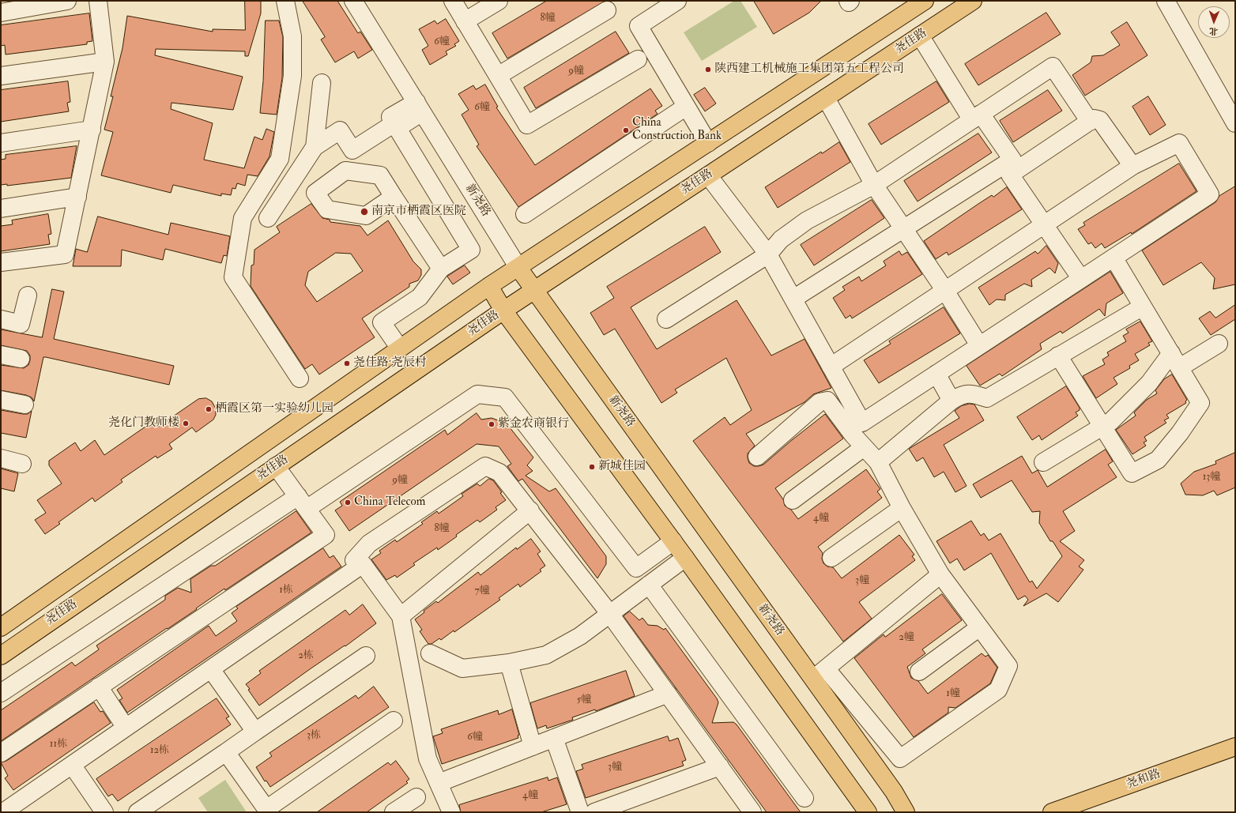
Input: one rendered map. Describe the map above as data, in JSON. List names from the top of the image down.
{
  "streets": {
    "main road": ["尧佳路", "新尧路", "尧和路"]
  },
  "crossings": [
    ["尧佳路", "新尧路"]
  ],
  "places": [
    "陕西建工机械施工集团第五工程公司",
    "China Construction Bank",
    "南京市栖霞区医院",
    "尧佳路·尧辰村",
    "栖霞区第一实验幼儿园",
    "尧化门教师楼",
    "紫金农商银行",
    "新城佳园",
    "China Telecom"
  ],
  "house_numbers": [
    "8幢",
    "6幢",
    "9幢",
    "6幢",
    "13幢",
    "9幢",
    "4幢",
    "8幢",
    "3幢",
    "1栋",
    "7幢",
    "2幢",
    "2栋",
    "1幢",
    "5幢",
    "3栋",
    "6幢",
    "11栋",
    "12栋",
    "3幢",
    "4幢"
  ],
  "north": "bottom"
}
